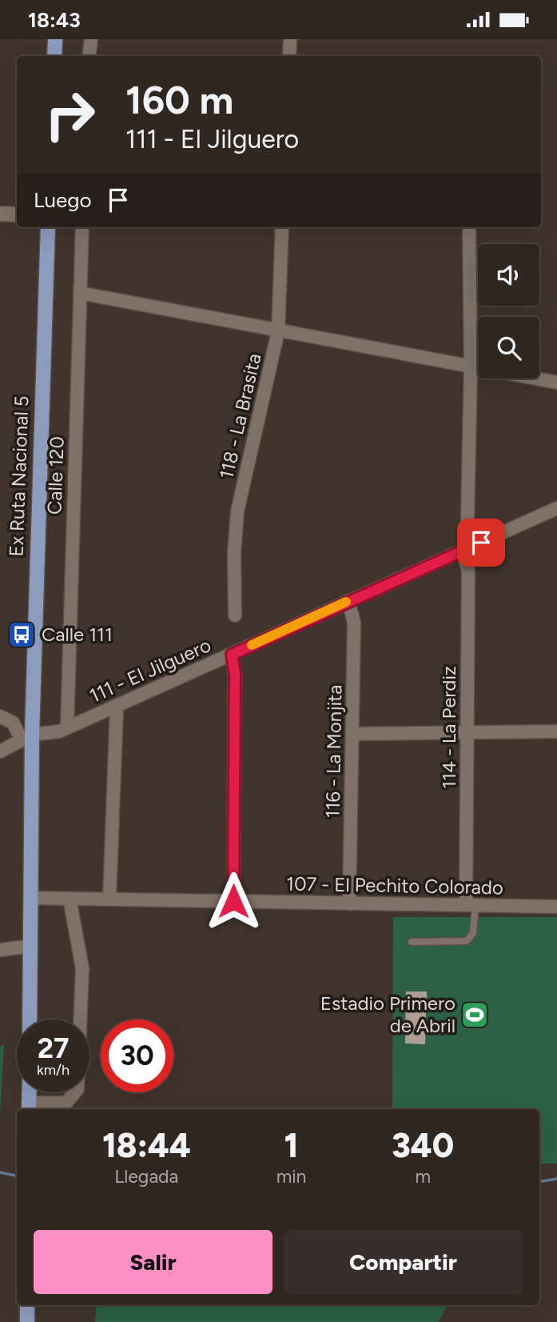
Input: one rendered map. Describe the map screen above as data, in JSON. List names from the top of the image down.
{
  "streets": {
    "main road": ["Ex Ruta Nacional 5"],
    "street": [
      "118 - La Brasita",
      "Calle 120",
      "111 - El Jilguero",
      "114 - La Perdiz",
      "116 - La Monjita",
      "107 - El Pechito Colorado"
    ]
  },
  "crossings": [
    ["Calle 120", "111 - El Jilguero"],
    ["Ex Ruta Nacional 5", "111 - El Jilguero"],
    ["Ex Ruta Nacional 5", "107 - El Pechito Colorado"],
    ["111 - El Jilguero", "114 - La Perdiz"],
    ["111 - El Jilguero", "116 - La Monjita"],
    ["114 - La Perdiz", "107 - El Pechito Colorado"],
    ["116 - La Monjita", "107 - El Pechito Colorado"]
  ],
  "places": {
    "bus stop": ["Calle 111"],
    "sports": ["Estadio Primero de Abril"]
  },
  "page": {
    "status": "18:43",
    "turn": ["160 m", "111 - El Jilguero"],
    "then": "Luego",
    "speed": "27 km/h",
    "limit": "30",
    "eta": [
      "18:44",
      "Llegada",
      "1",
      "min",
      "340",
      "m"
    ],
    "buttons": ["Salir", "Compartir"]
  }
}
